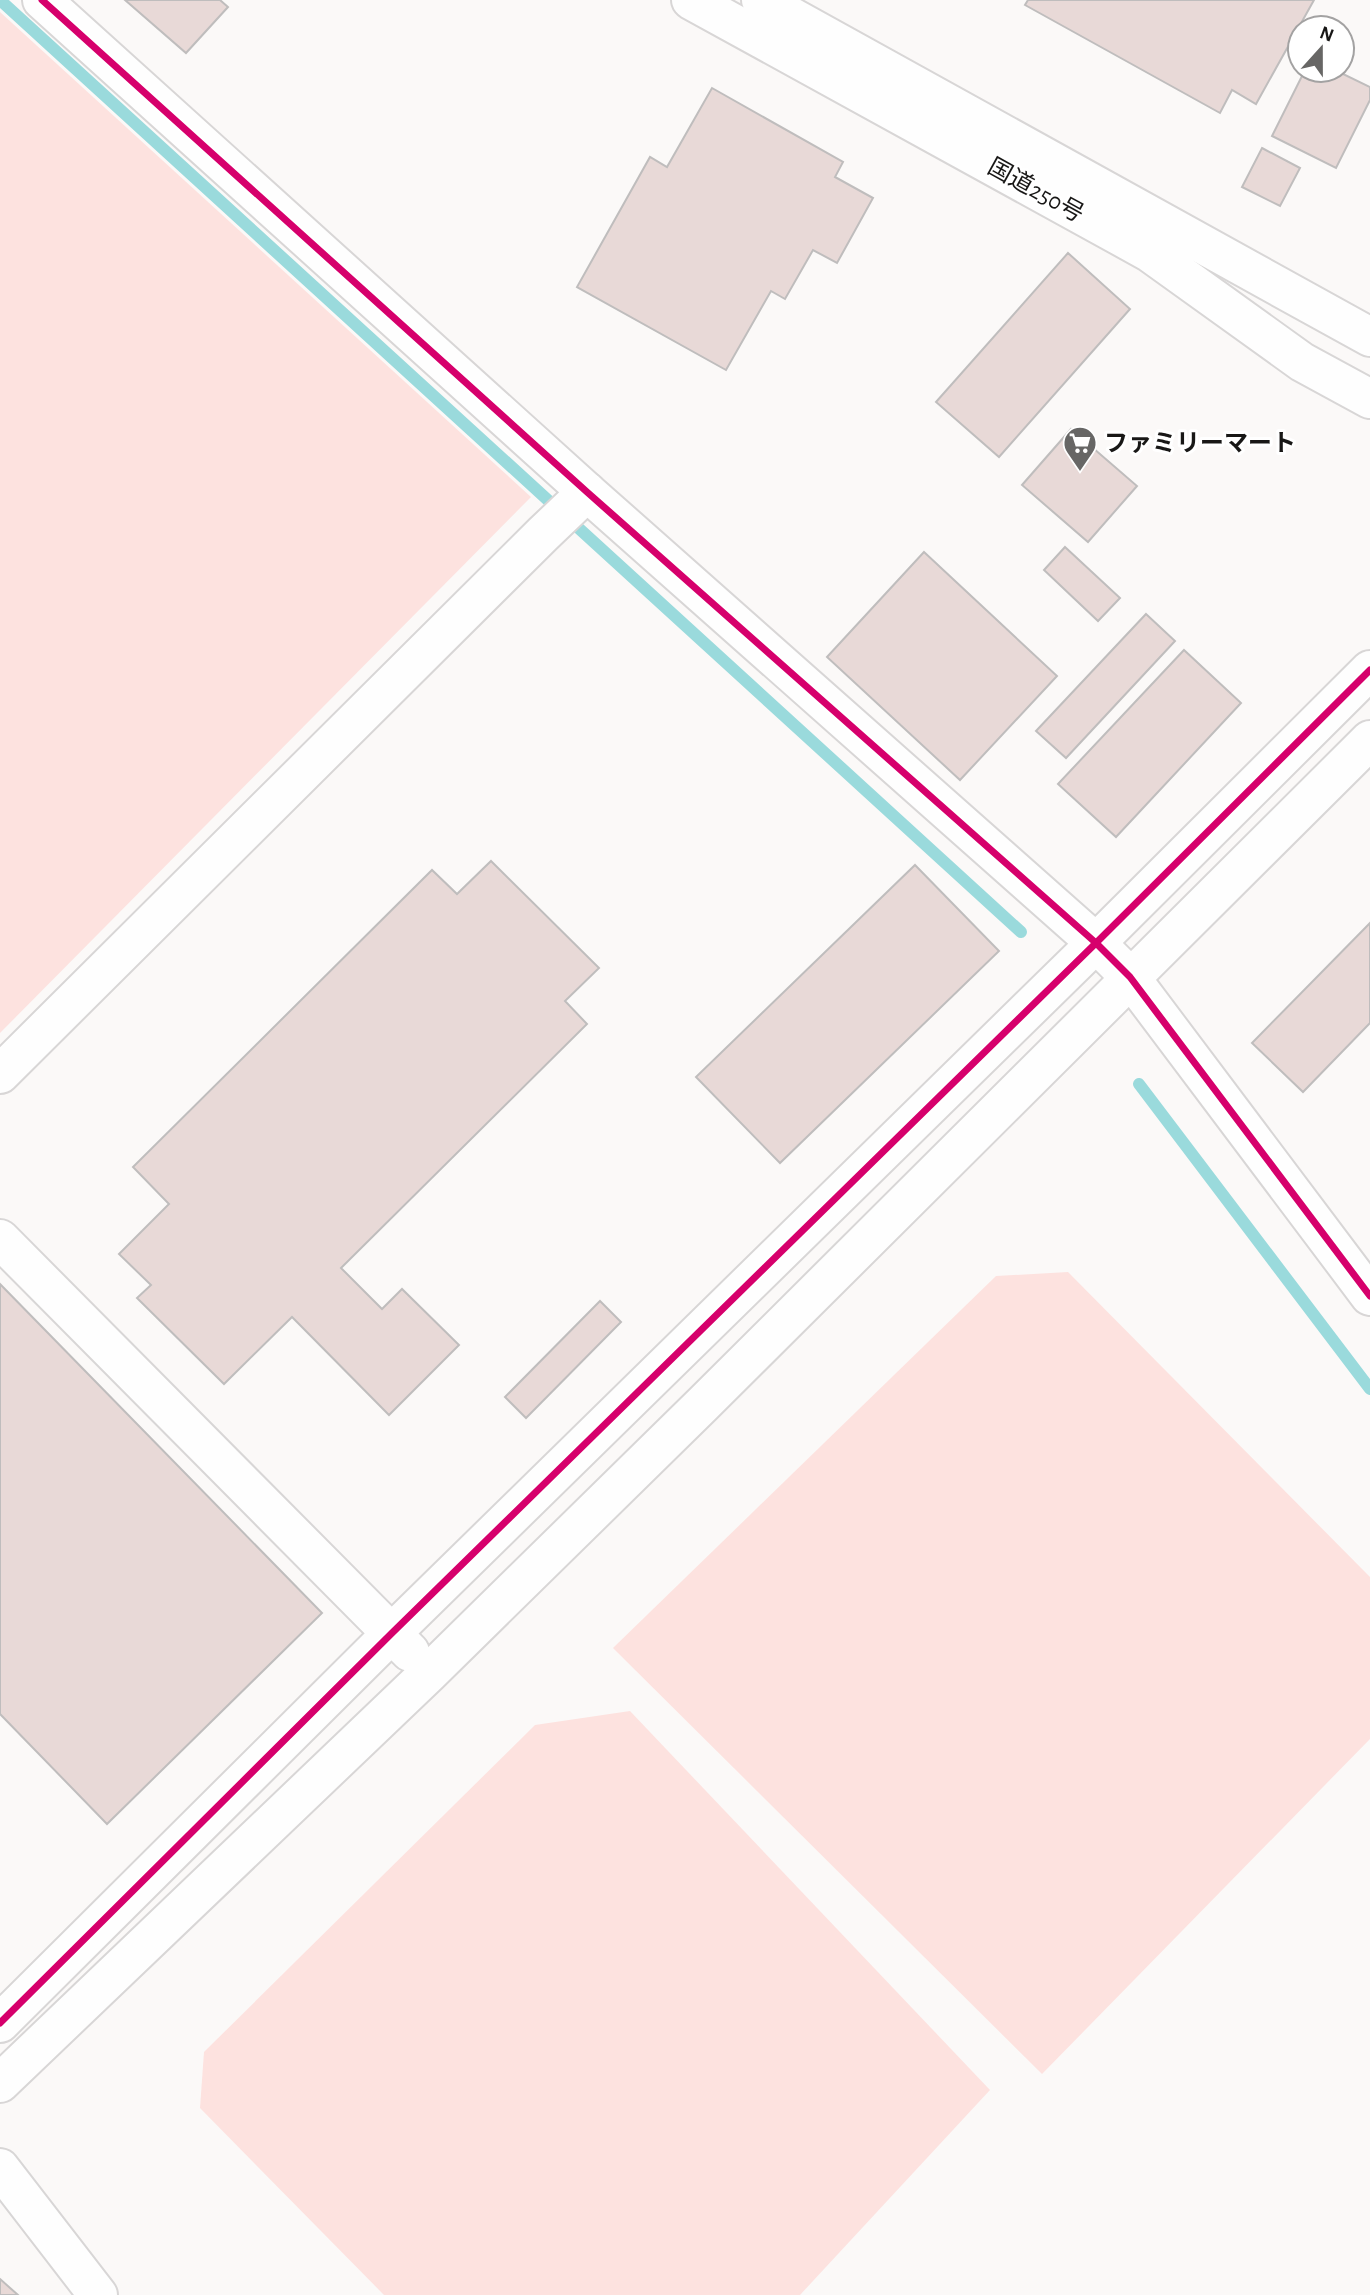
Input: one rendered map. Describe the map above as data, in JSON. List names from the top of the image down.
{
  "streets": {
    "main road": ["国道250号"]
  },
  "places": {
    "supermarket": ["ファミリーマート"]
  },
  "north": "top"
}
